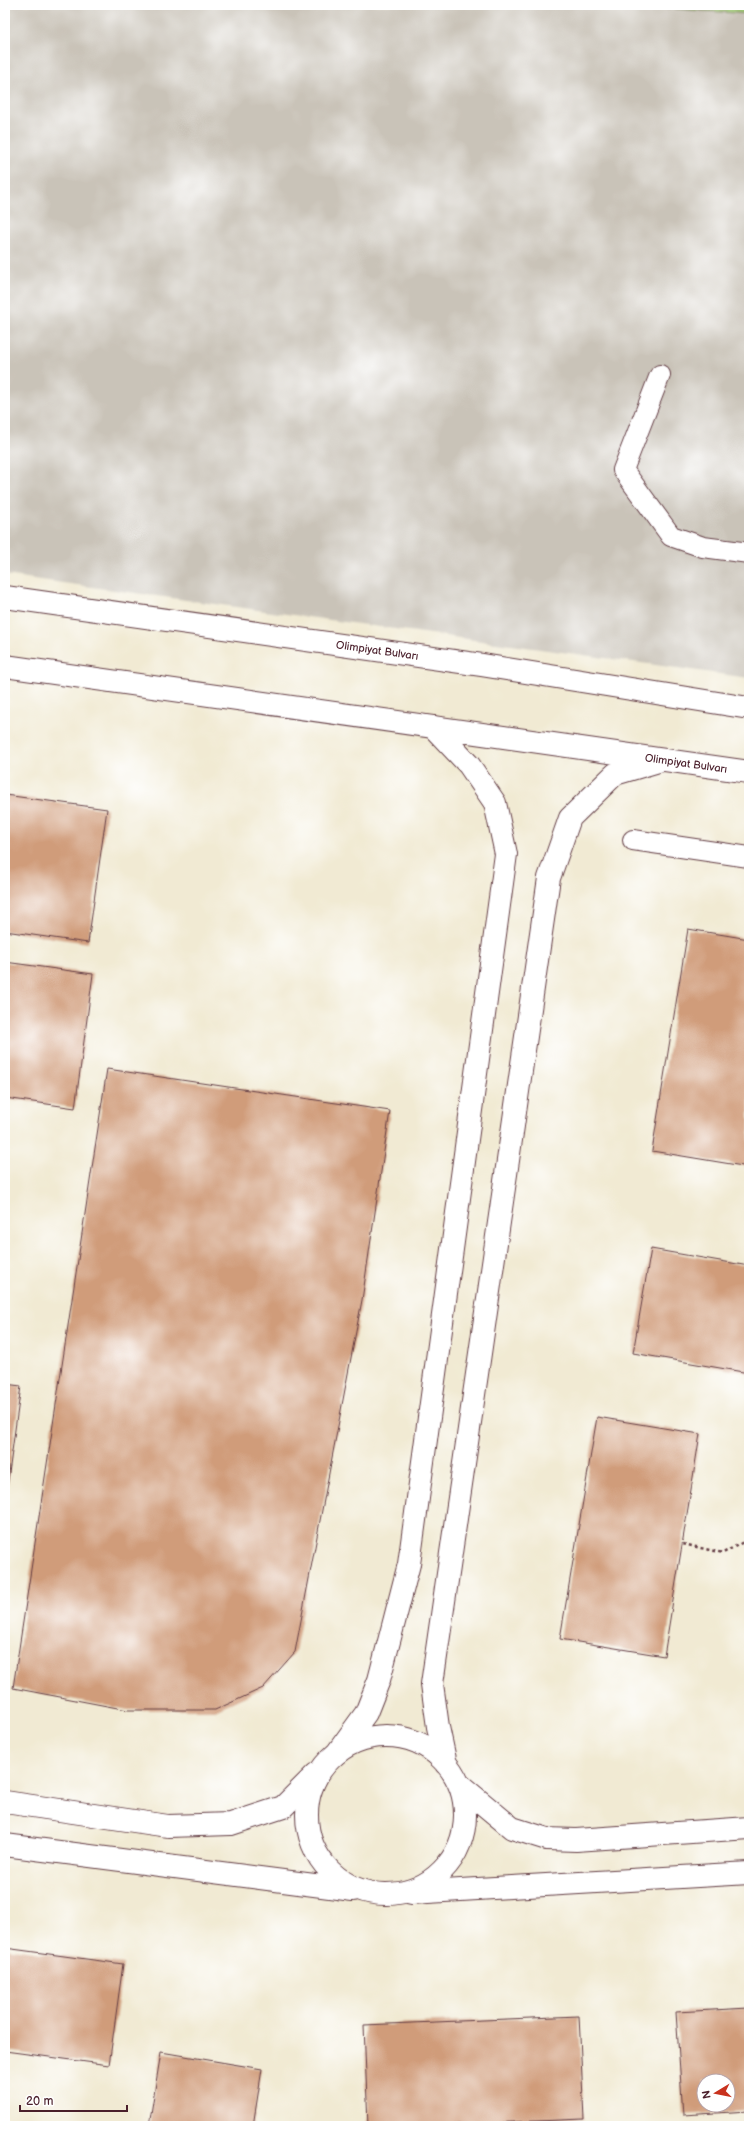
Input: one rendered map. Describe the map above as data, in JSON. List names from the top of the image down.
{
  "streets": {
    "street": ["Olimpiyat Bulvarı"]
  },
  "scale_bar": "20 m",
  "north": "left"
}
